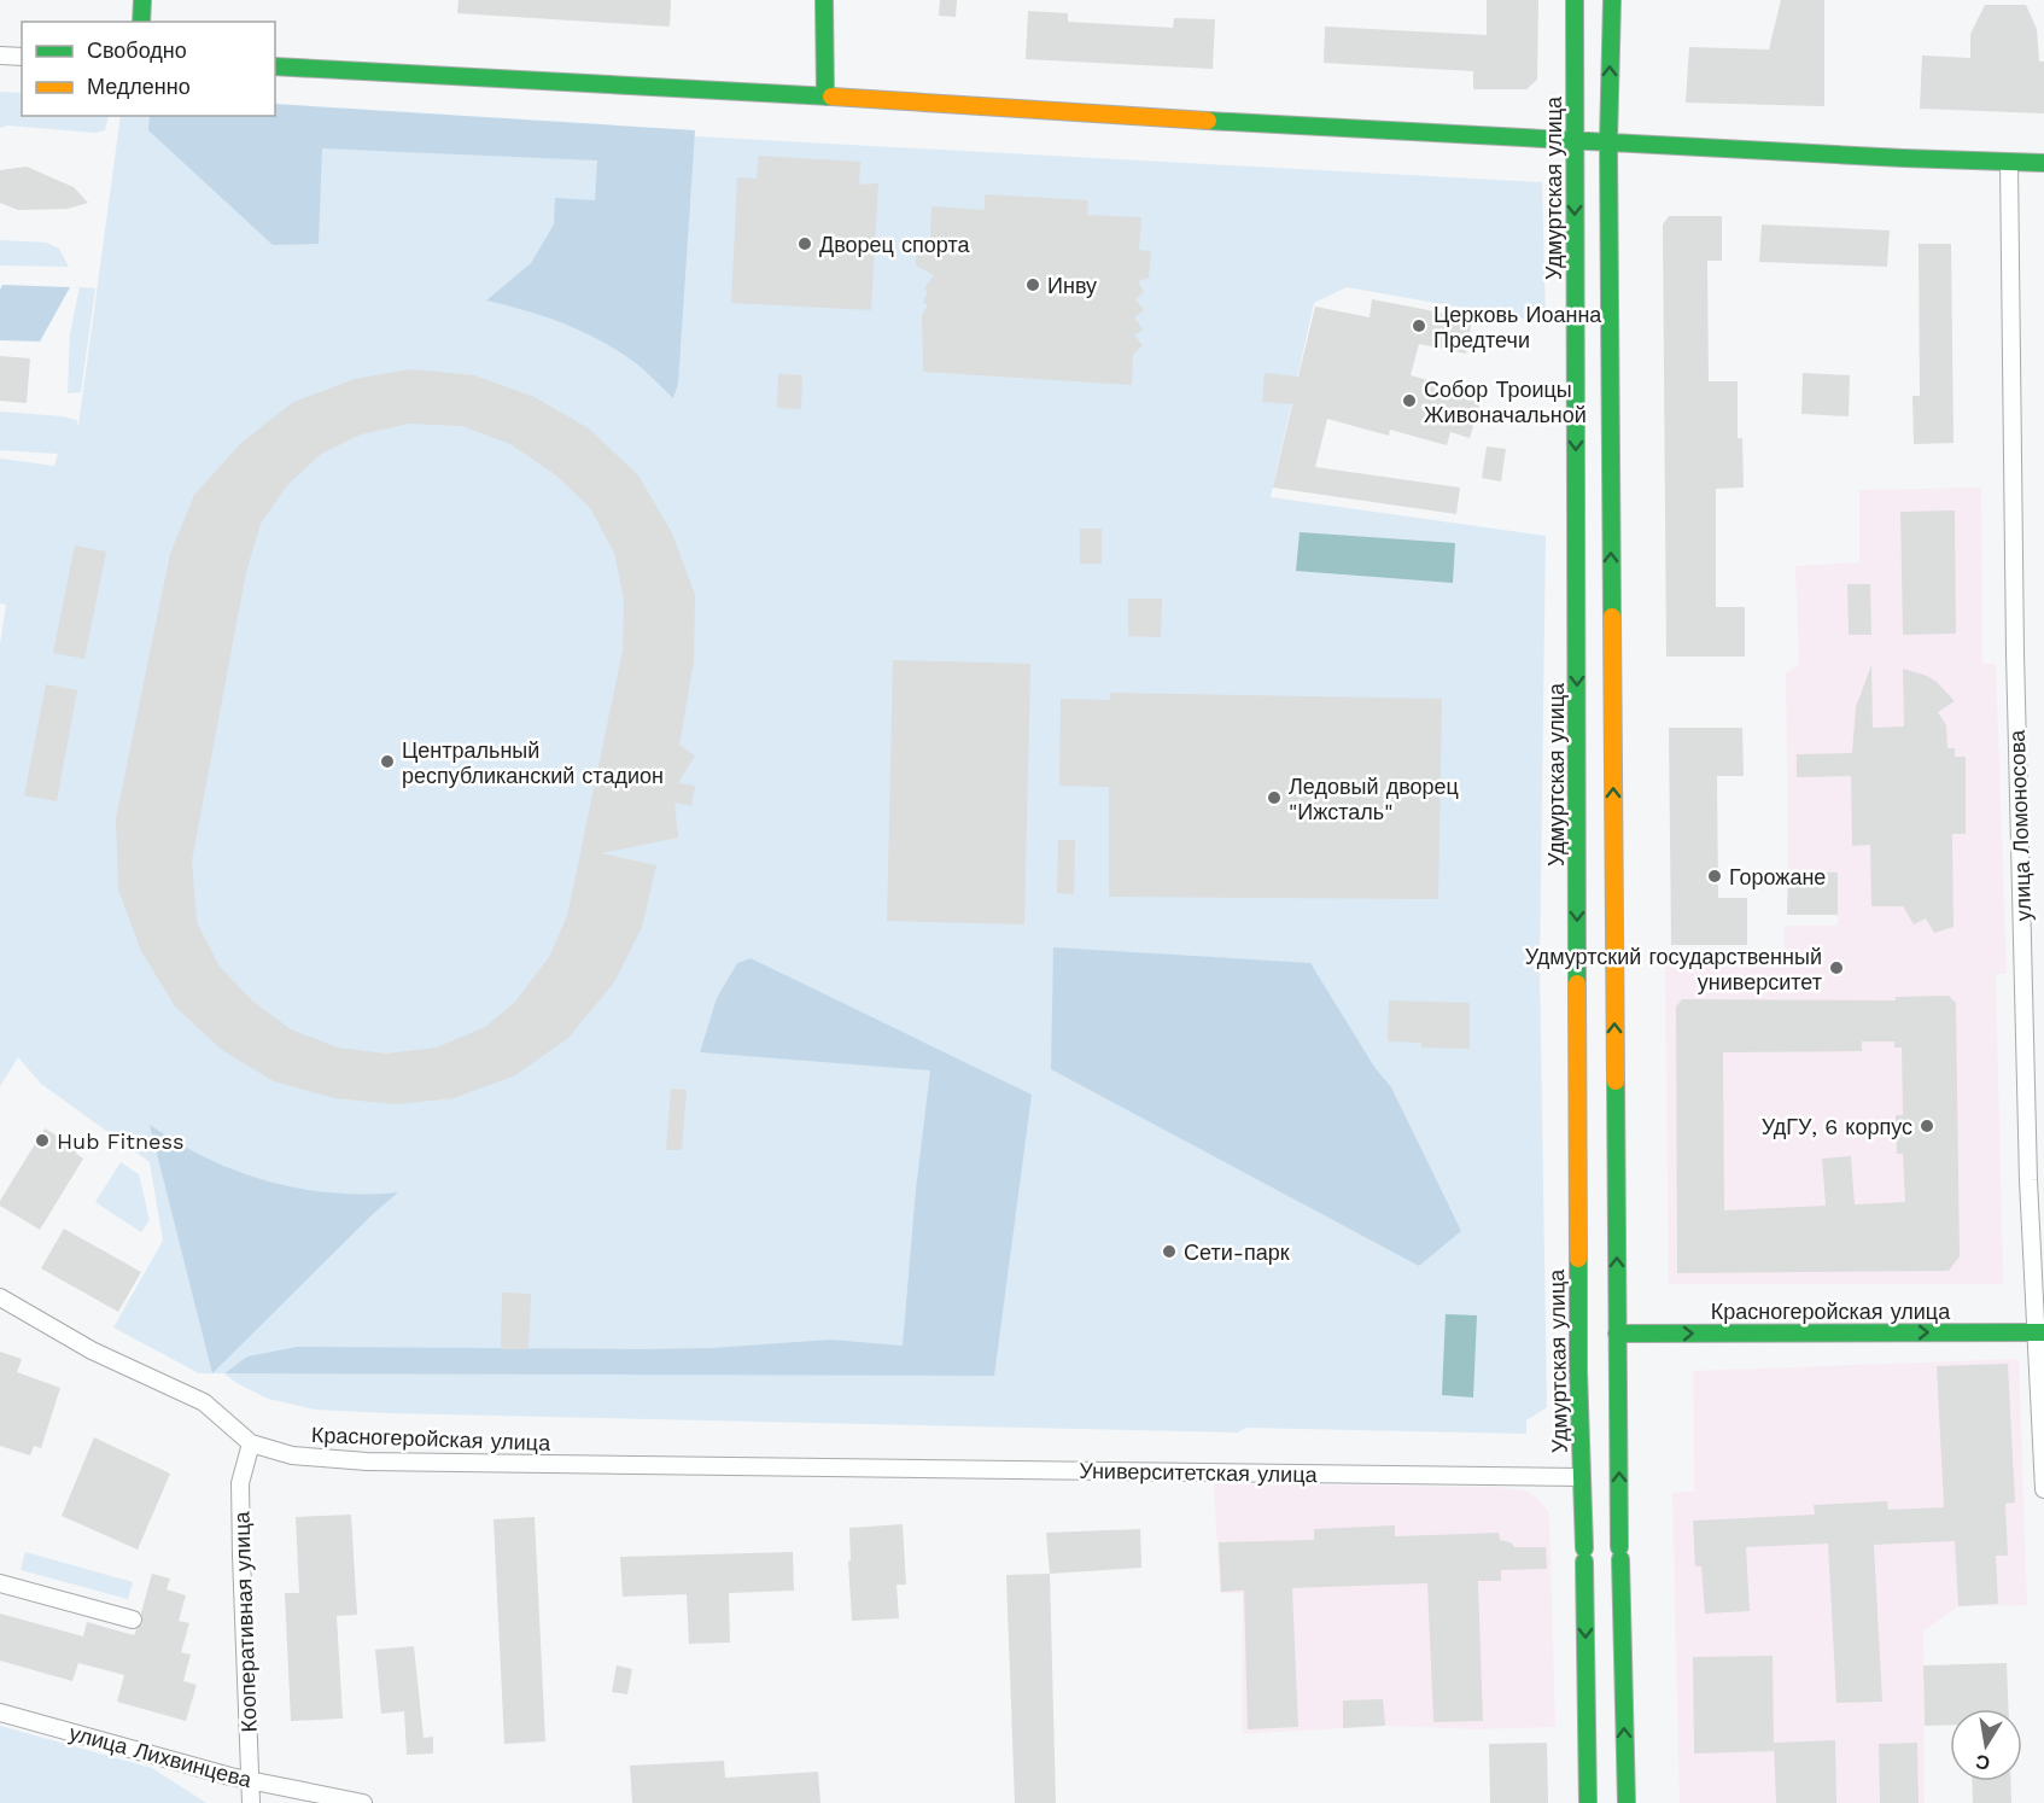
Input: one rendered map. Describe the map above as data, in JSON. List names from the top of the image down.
{
  "streets": {
    "main road": ["Удмуртская улица", "Красногеройская улица"],
    "street": [
      "улица Ломоносова",
      "Университетская улица",
      "Кооперативная улица",
      "улица Лихвинцева"
    ]
  },
  "crossings": [
    ["Удмуртская улица", "Красногеройская улица"],
    ["Удмуртская улица", "Университетская улица"],
    ["улица Ломоносова", "Красногеройская улица"],
    ["Красногеройская улица", "Университетская улица"],
    ["Красногеройская улица", "Кооперативная улица"],
    ["Кооперативная улица", "улица Лихвинцева"]
  ],
  "places": [
    "Дворец спорта",
    "Инву",
    "Церковь Иоанна Предтечи",
    "Собор Троицы Живоначальной",
    "Центральный республиканский стадион",
    "Ледовый дворец \"Ижсталь\"",
    "Горожане",
    "Удмуртский государственный университет",
    "УдГУ, 6 корпус",
    "Hub Fitness",
    "Сети-парк"
  ],
  "legend": ["Свободно", "Медленно"],
  "north": "bottom"
}
